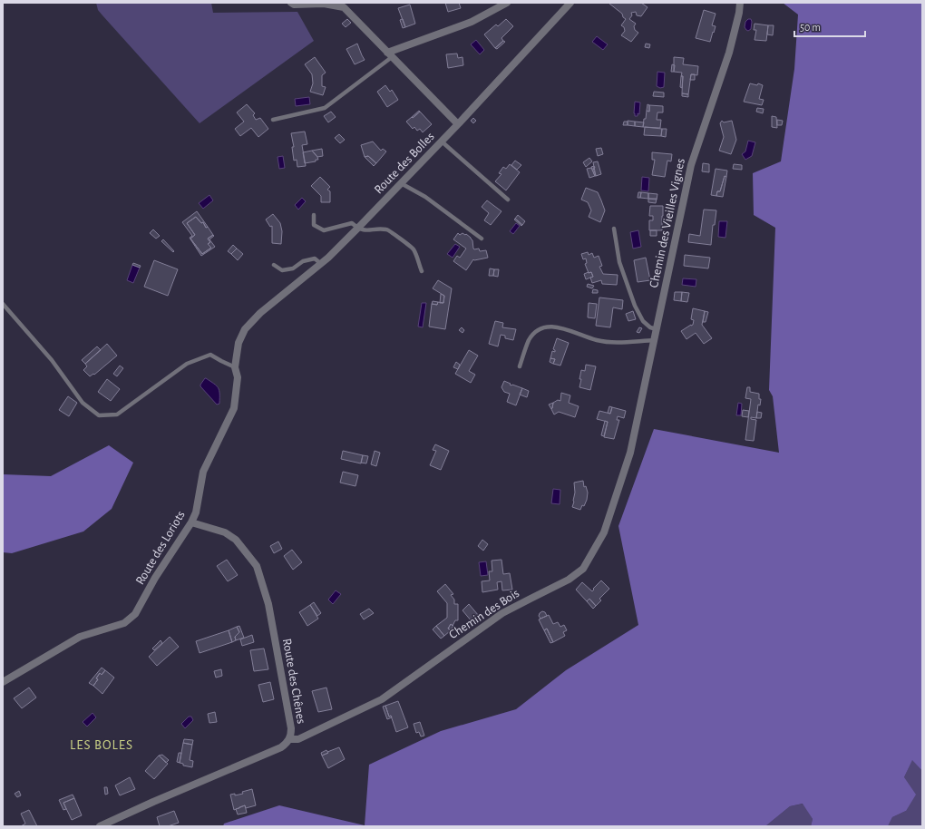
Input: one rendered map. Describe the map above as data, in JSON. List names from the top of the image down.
{
  "streets": {
    "street": [
      "Route des Bolles",
      "Chemin des Vieilles Vignes",
      "Route des Loriots",
      "Chemin des Bois",
      "Route des Chênes"
    ]
  },
  "crossings": [
    ["Route des Bolles", "Route des Loriots"],
    ["Chemin des Vieilles Vignes", "Chemin des Bois"],
    ["Route des Loriots", "Route des Chênes"],
    ["Chemin des Bois", "Route des Chênes"]
  ],
  "districts": ["LES BOLES"],
  "scale_bar": "50 m"
}
